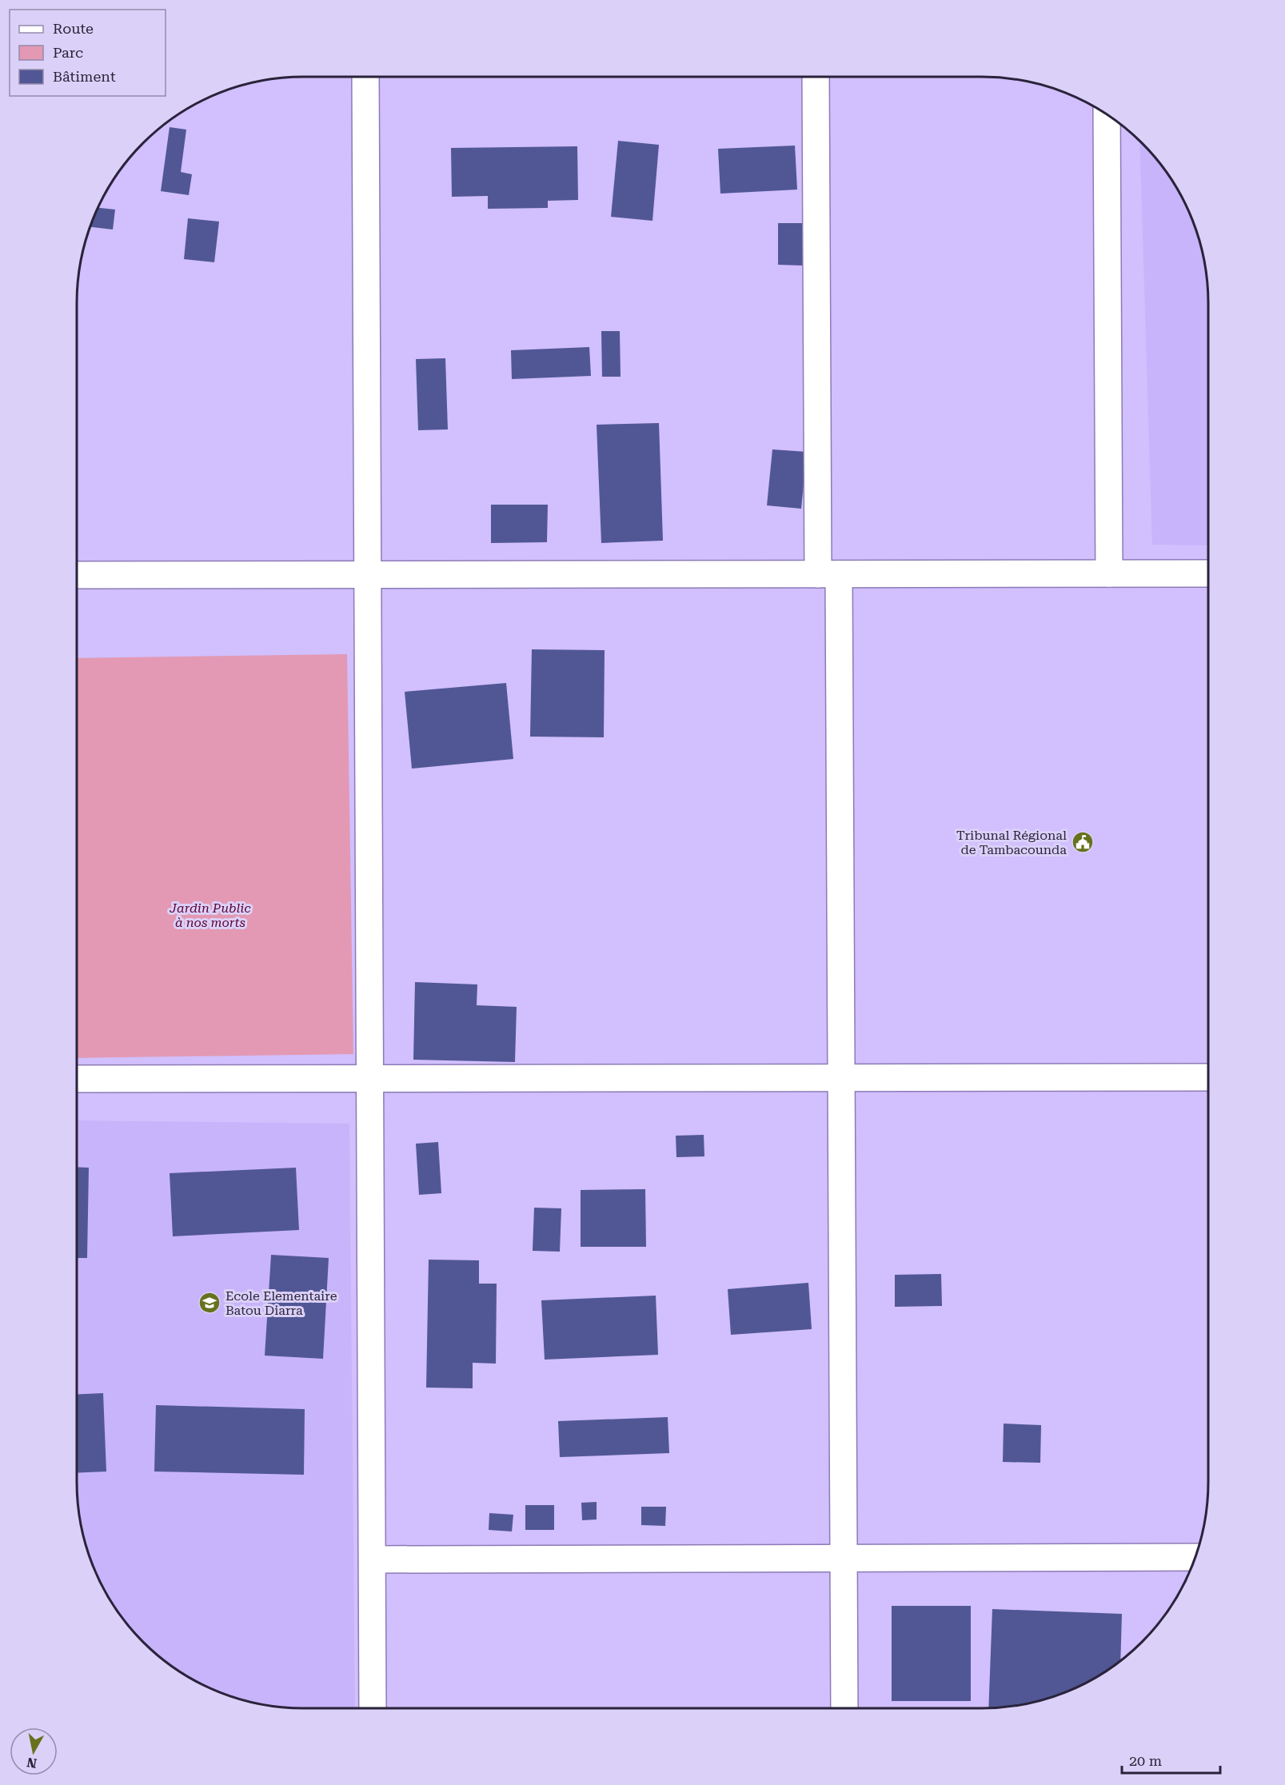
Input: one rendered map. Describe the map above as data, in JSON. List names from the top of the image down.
{
  "parks": ["Jardin Public à nos morts"],
  "places": {
    "public building": ["Tribunal Régional de Tambacounda"],
    "school or university": ["Ecole Elementaire Batou Diarra"]
  },
  "legend": ["Route", "Parc", "Bâtiment"],
  "scale_bar": "20 m",
  "north": "bottom"
}
